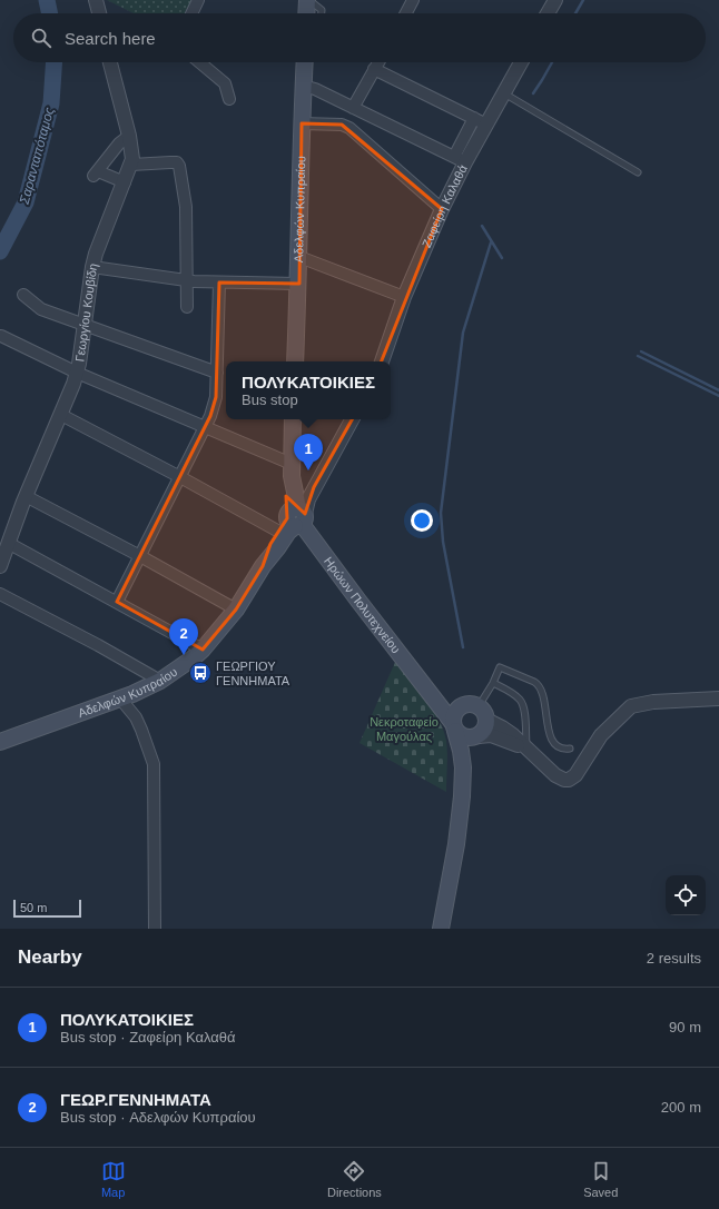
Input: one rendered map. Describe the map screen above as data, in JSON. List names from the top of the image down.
{
  "streets": {
    "main road": ["Αδελφών Κυπραίου", "Ηρώων Πολυτεχνείου"],
    "street": ["Ζαφείρη Καλαθά", "Γεωργίου Κουβίδη"]
  },
  "crossings": [
    ["Αδελφών Κυπραίου", "Ηρώων Πολυτεχνείου"]
  ],
  "water": ["Σαρανταπόταμος"],
  "parks": ["Νεκροταφείο Μαγούλας"],
  "places": {
    "bus stop": ["ΓΕΩΡΓΙΟΥ ΓΕΝΝΗΜΑΤΑ"]
  },
  "scale_bar": "50 m",
  "page": {
    "search": "Search here",
    "popup": ["ΠΟΛΥΚΑΤΟΙΚΙΕΣ", "Bus stop"],
    "pins": ["1", "2"],
    "scale": "50 m",
    "heading": ["Nearby", "2 results"],
    "list": [
      {
        "mark": "1",
        "name": "ΠΟΛΥΚΑΤΟΙΚΙΕΣ",
        "note": "Bus stop · Ζαφείρη Καλαθά",
        "value": "90 m"
      },
      {
        "mark": "2",
        "name": "ΓΕΩΡ.ΓΕΝΝΗΜΑΤΑ",
        "note": "Bus stop · Αδελφών Κυπραίου",
        "value": "200 m"
      }
    ],
    "nav": ["Map", "Directions", "Saved"]
  }
}
